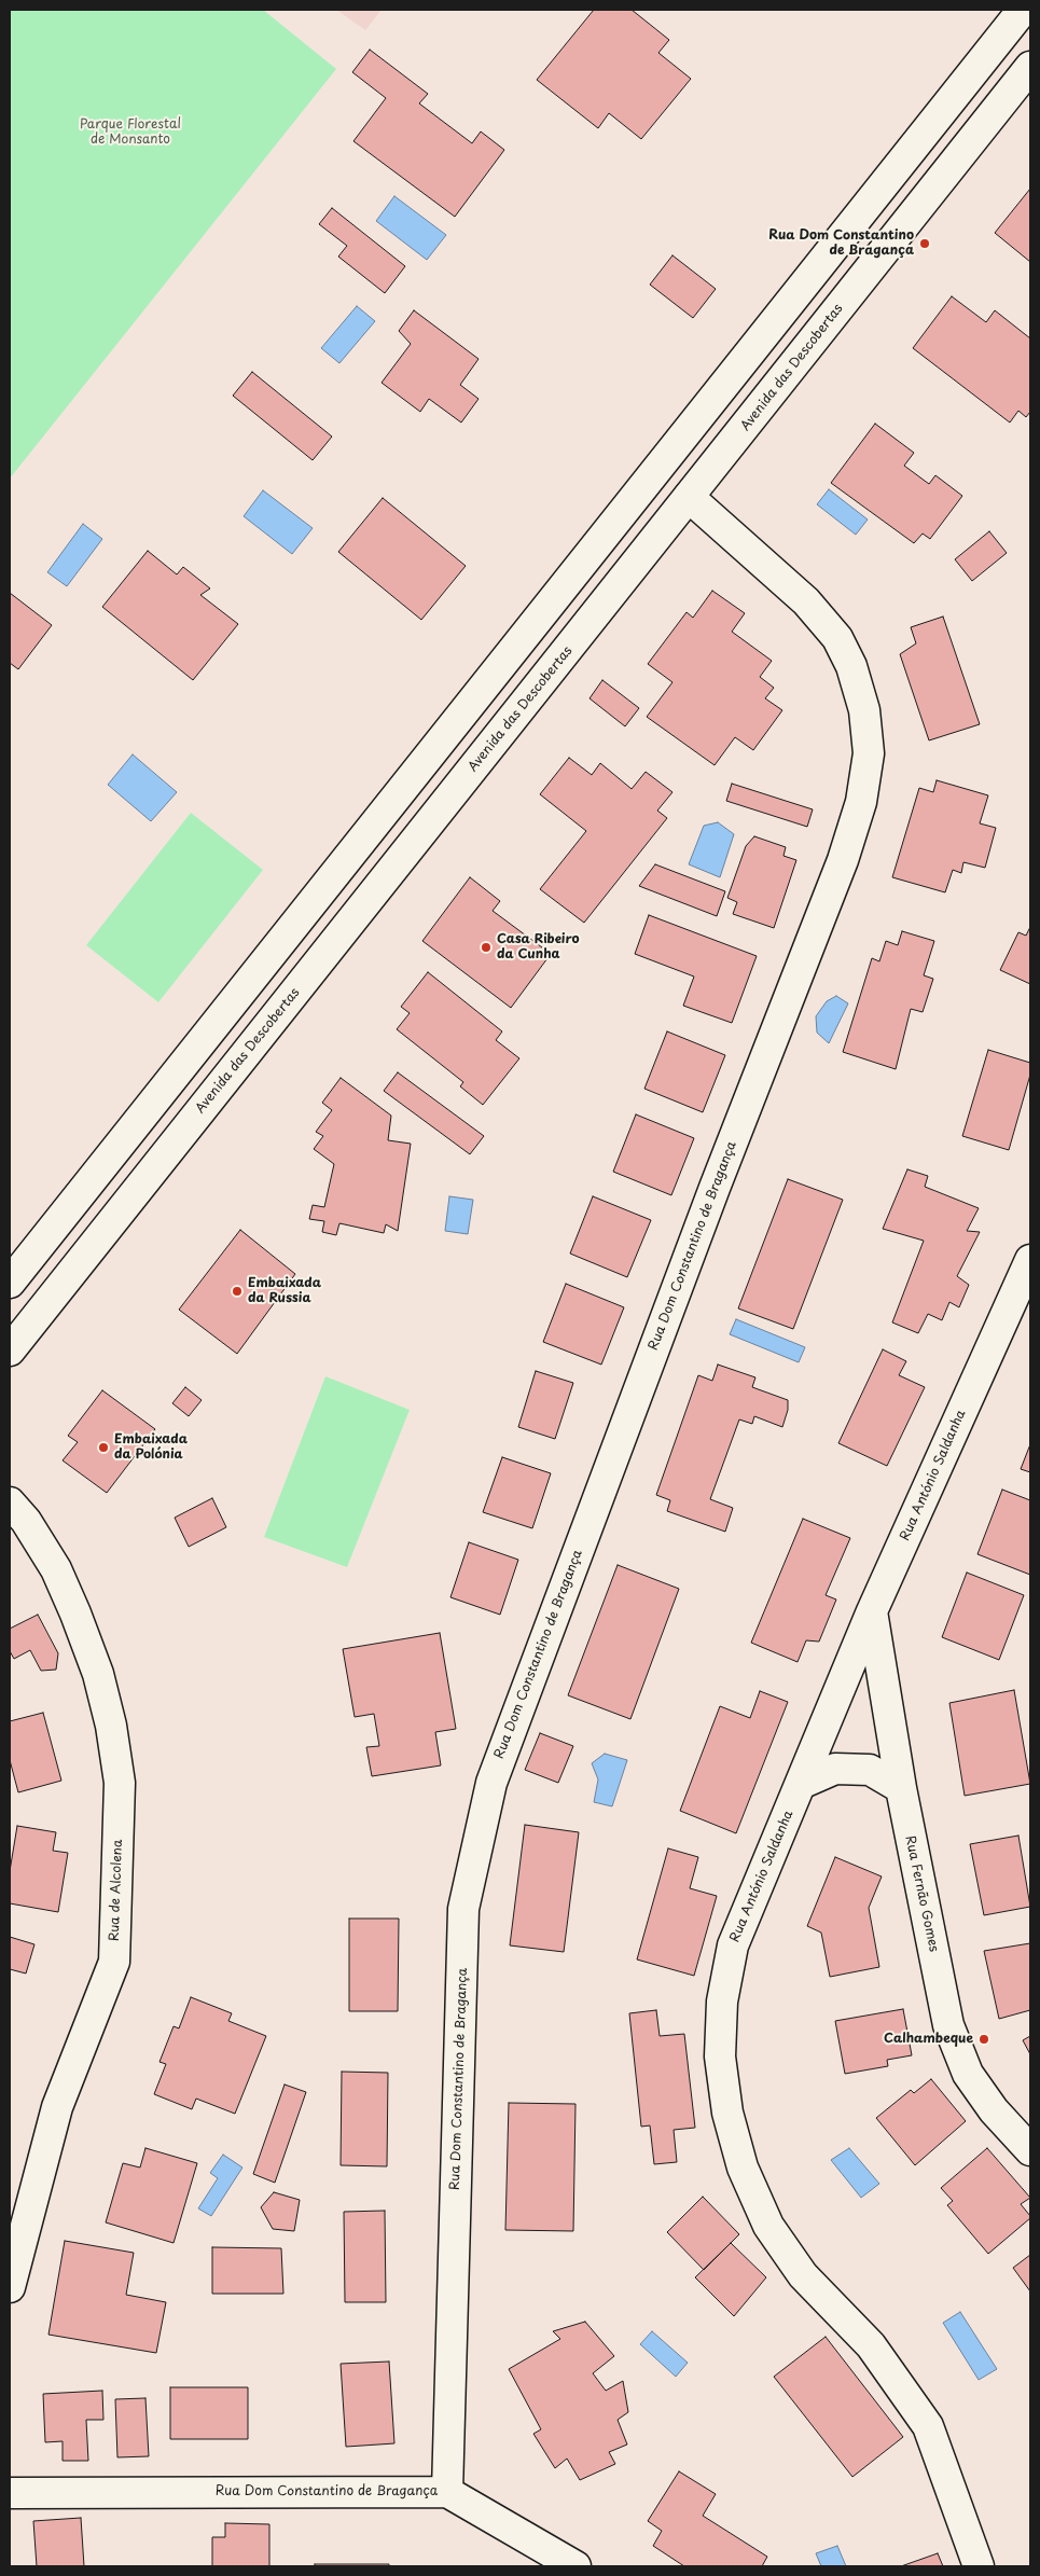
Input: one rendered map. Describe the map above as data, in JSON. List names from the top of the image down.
{
  "streets": {
    "street": [
      "Avenida das Descobertas",
      "Rua Dom Constantino de Bragança",
      "Rua António Saldanha",
      "Rua de Alcolena",
      "Rua Fernão Gomes"
    ]
  },
  "crossings": [
    ["Avenida das Descobertas", "Rua Dom Constantino de Bragança"],
    ["Rua António Saldanha", "Rua Fernão Gomes"]
  ],
  "parks": ["Parque Florestal de Monsanto"],
  "places": [
    "Rua Dom Constantino de Bragança",
    "Casa Ribeiro da Cunha",
    "Embaixada da Russia",
    "Embaixada da Polónia",
    "Calhambeque"
  ]
}
